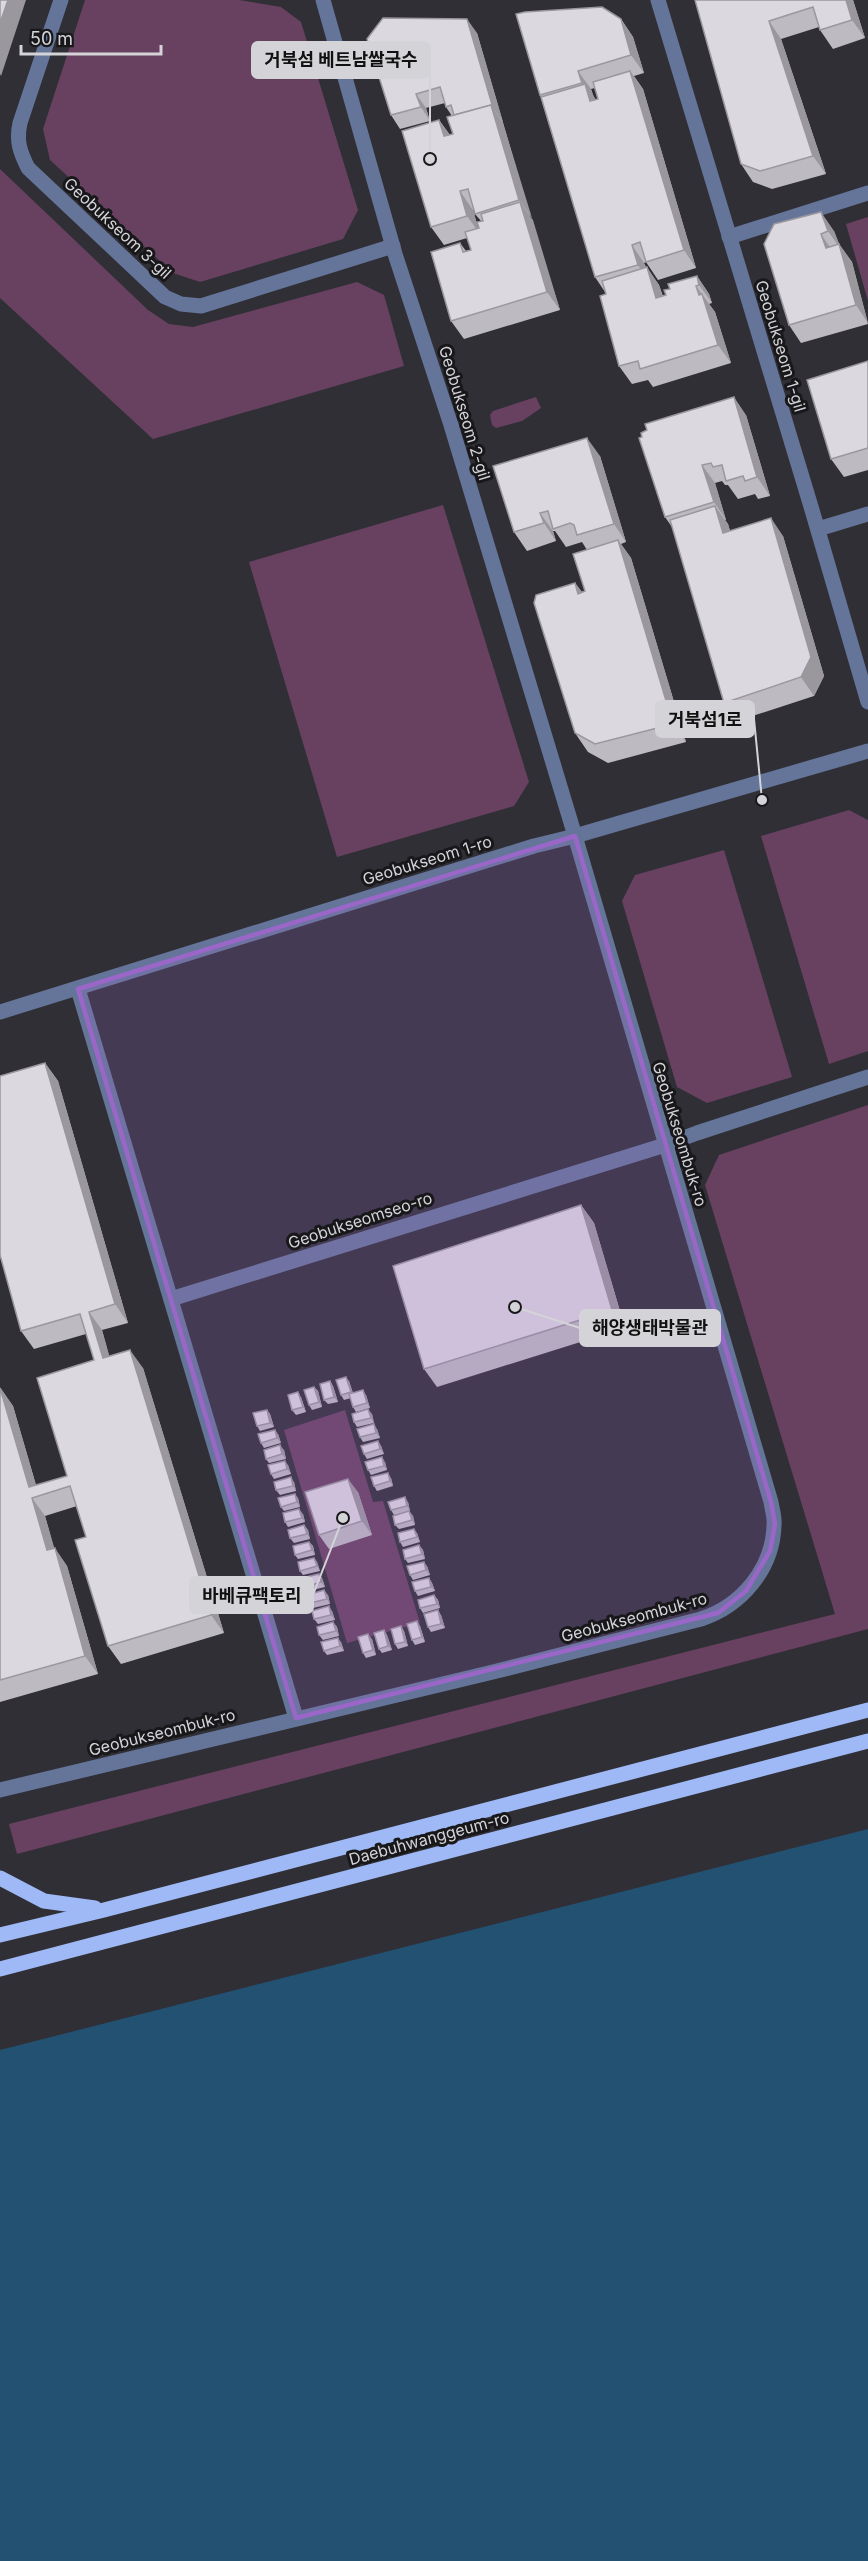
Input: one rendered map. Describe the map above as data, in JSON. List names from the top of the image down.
{
  "streets": {
    "main road": ["Daebuhwanggeum-ro"],
    "street": [
      "Geobukseom 3-gil",
      "Geobukseom 1-gil",
      "Geobukseom 2-gil",
      "Geobukseom 1-ro",
      "Geobukseombuk-ro",
      "Geobukseomseo-ro"
    ]
  },
  "crossings": [
    ["Geobukseom 3-gil", "Geobukseom 2-gil"],
    ["Geobukseom 2-gil", "Geobukseom 1-ro"],
    ["Geobukseom 2-gil", "Geobukseombuk-ro"],
    ["Geobukseom 1-ro", "Geobukseombuk-ro"],
    ["Geobukseombuk-ro", "Geobukseomseo-ro"]
  ],
  "places": [
    "거북섬 베트남쌀국수",
    "거북섬1로",
    "해양생태박물관",
    "바베큐팩토리"
  ],
  "scale_bar": "50 m"
}
